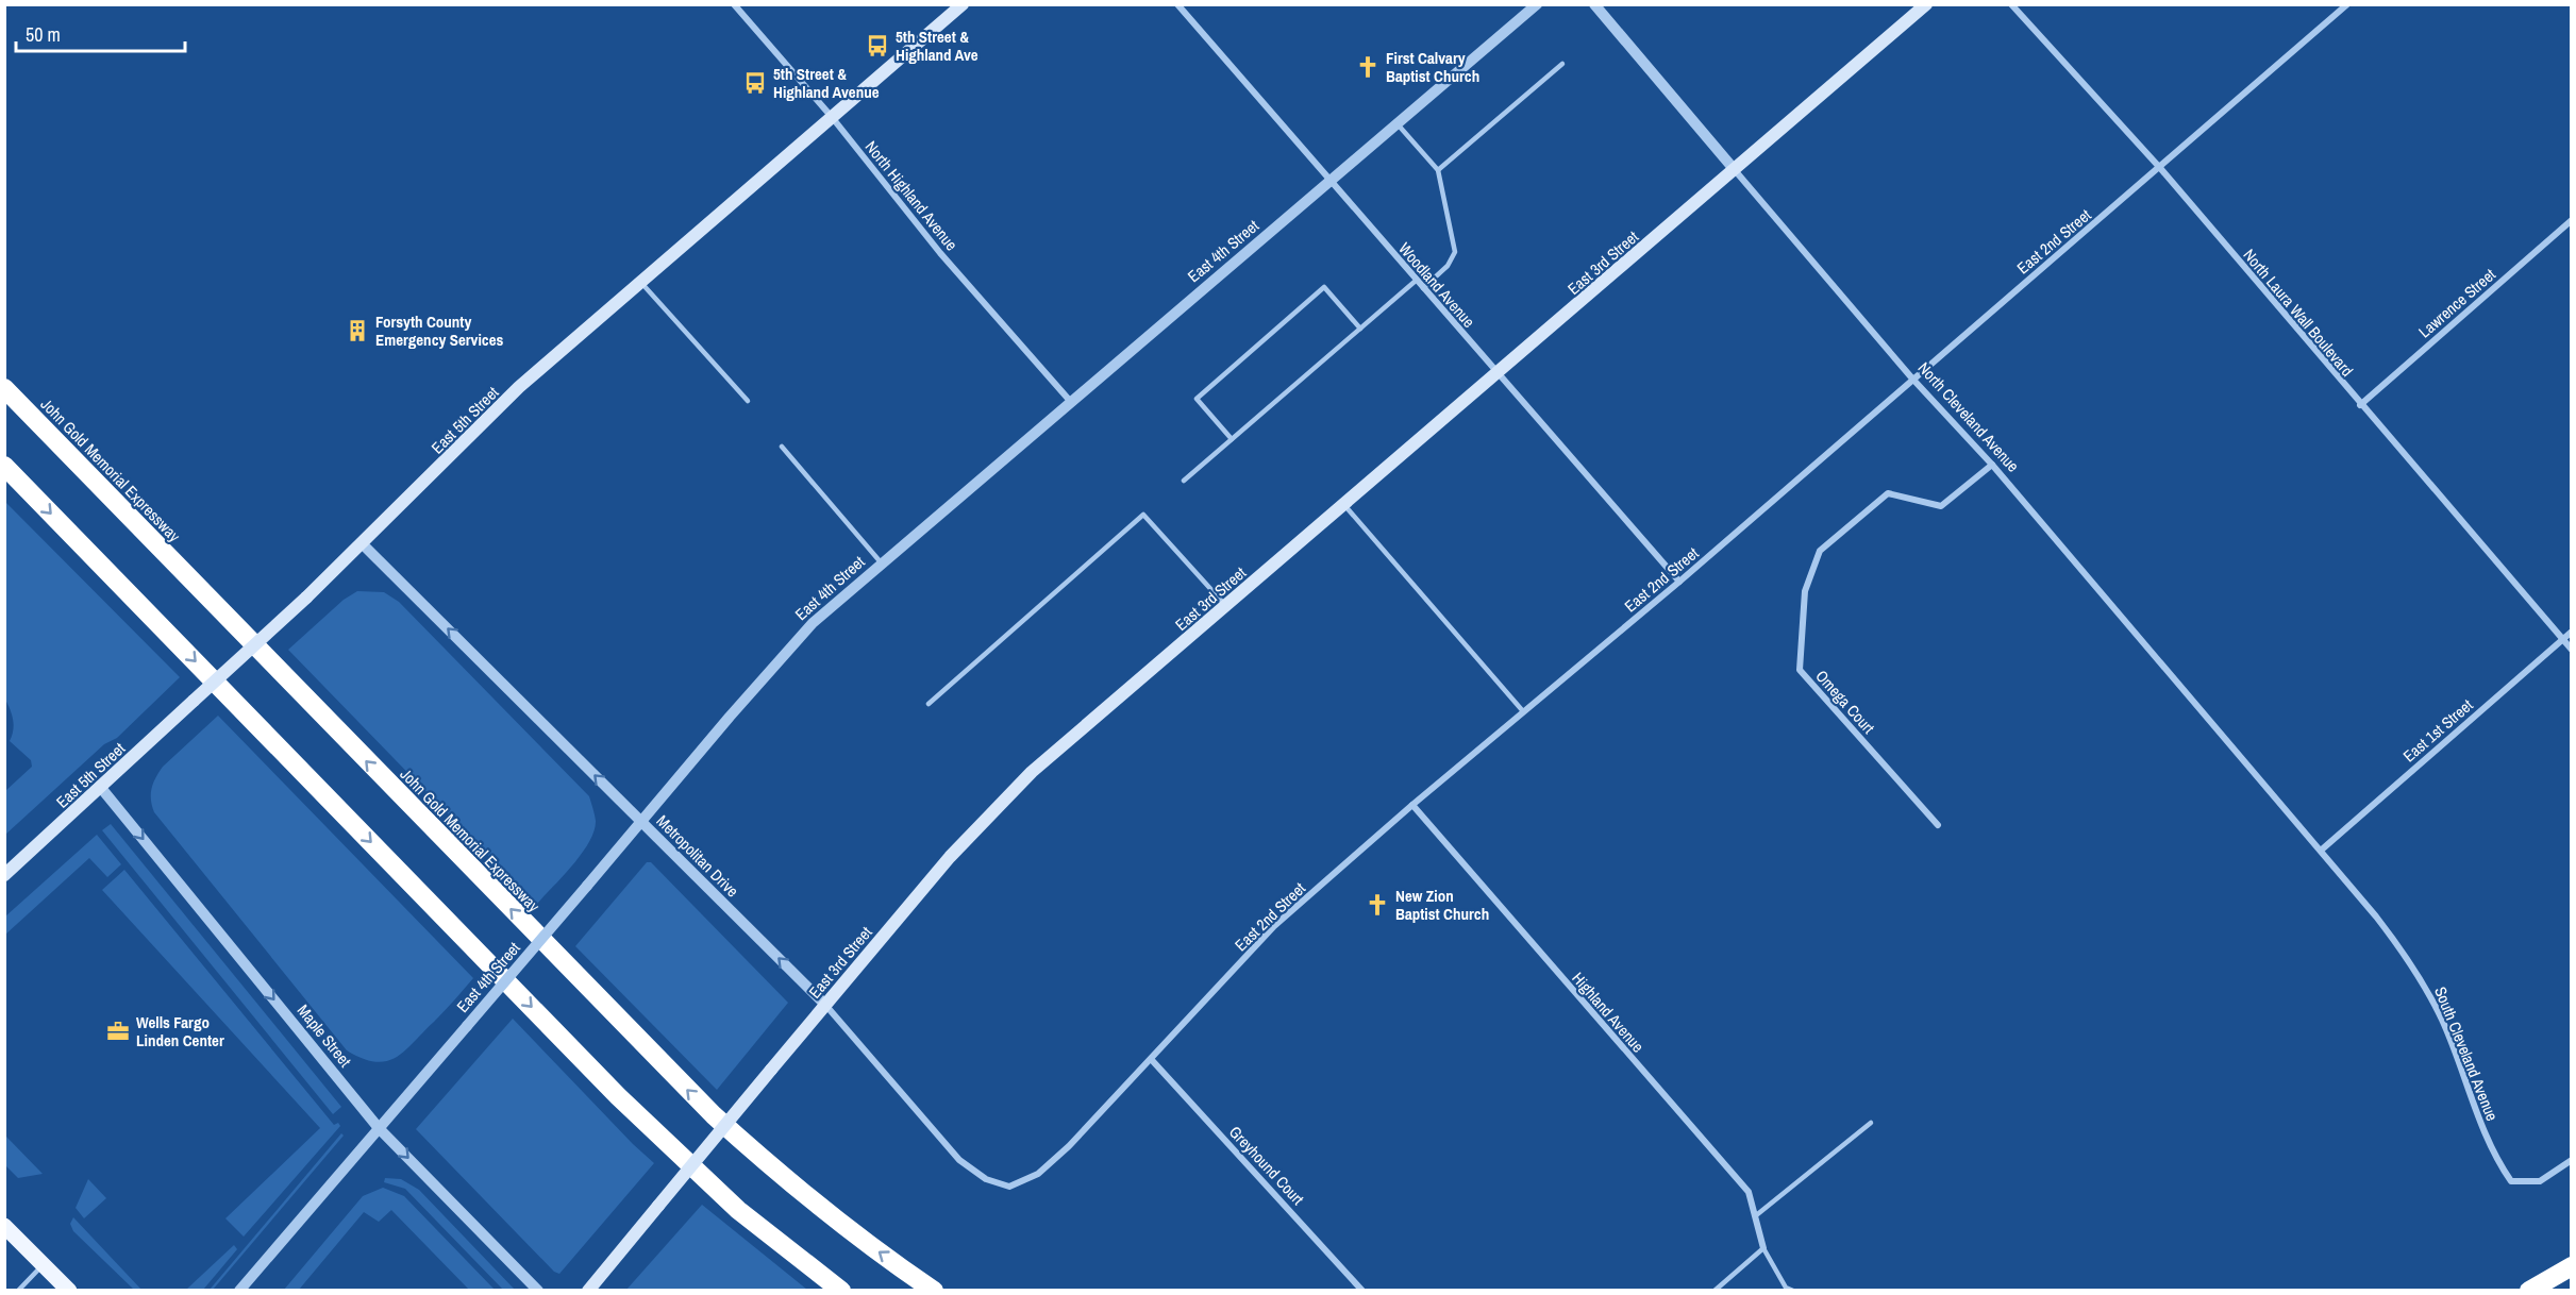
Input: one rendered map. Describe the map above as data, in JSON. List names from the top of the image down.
{
  "streets": {
    "highway": ["John Gold Memorial Expressway"],
    "main road": ["East 3rd Street", "East 5th Street"],
    "street": [
      "North Highland Avenue",
      "East 2nd Street",
      "East 4th Street",
      "Woodland Avenue",
      "Lawrence Street",
      "North Laura Wall Boulevard",
      "North Cleveland Avenue",
      "Omega Court",
      "East 1st Street",
      "Metropolitan Drive",
      "Highland Avenue",
      "Maple Street",
      "South Cleveland Avenue",
      "Greyhound Court"
    ]
  },
  "crossings": [
    ["North Highland Avenue", "East 4th Street"],
    ["North Highland Avenue", "East 5th Street"],
    ["East 2nd Street", "Woodland Avenue"],
    ["East 2nd Street", "North Laura Wall Boulevard"],
    ["East 2nd Street", "North Cleveland Avenue"],
    ["East 2nd Street", "Metropolitan Drive"],
    ["East 2nd Street", "Highland Avenue"],
    ["East 2nd Street", "Greyhound Court"],
    ["East 4th Street", "Woodland Avenue"],
    ["East 4th Street", "Metropolitan Drive"],
    ["East 4th Street", "Maple Street"],
    ["East 3rd Street", "Woodland Avenue"],
    ["East 3rd Street", "North Cleveland Avenue"],
    ["East 3rd Street", "Metropolitan Drive"],
    ["Lawrence Street", "North Laura Wall Boulevard"],
    ["North Laura Wall Boulevard", "East 1st Street"],
    ["North Cleveland Avenue", "Omega Court"],
    ["North Cleveland Avenue", "East 1st Street"],
    ["North Cleveland Avenue", "South Cleveland Avenue"],
    ["East 5th Street", "Metropolitan Drive"],
    ["East 5th Street", "Maple Street"],
    ["East 1st Street", "South Cleveland Avenue"]
  ],
  "one_way": ["Metropolitan Drive", "Maple Street"],
  "places": {
    "bus stop": ["5th Street & Highland Ave", "5th Street & Highland Avenue"],
    "church": ["First Calvary Baptist Church", "New Zion Baptist Church"],
    "building": ["Forsyth County Emergency Services"],
    "office": ["Wells Fargo Linden Center"]
  },
  "scale_bar": "50 m"
}
